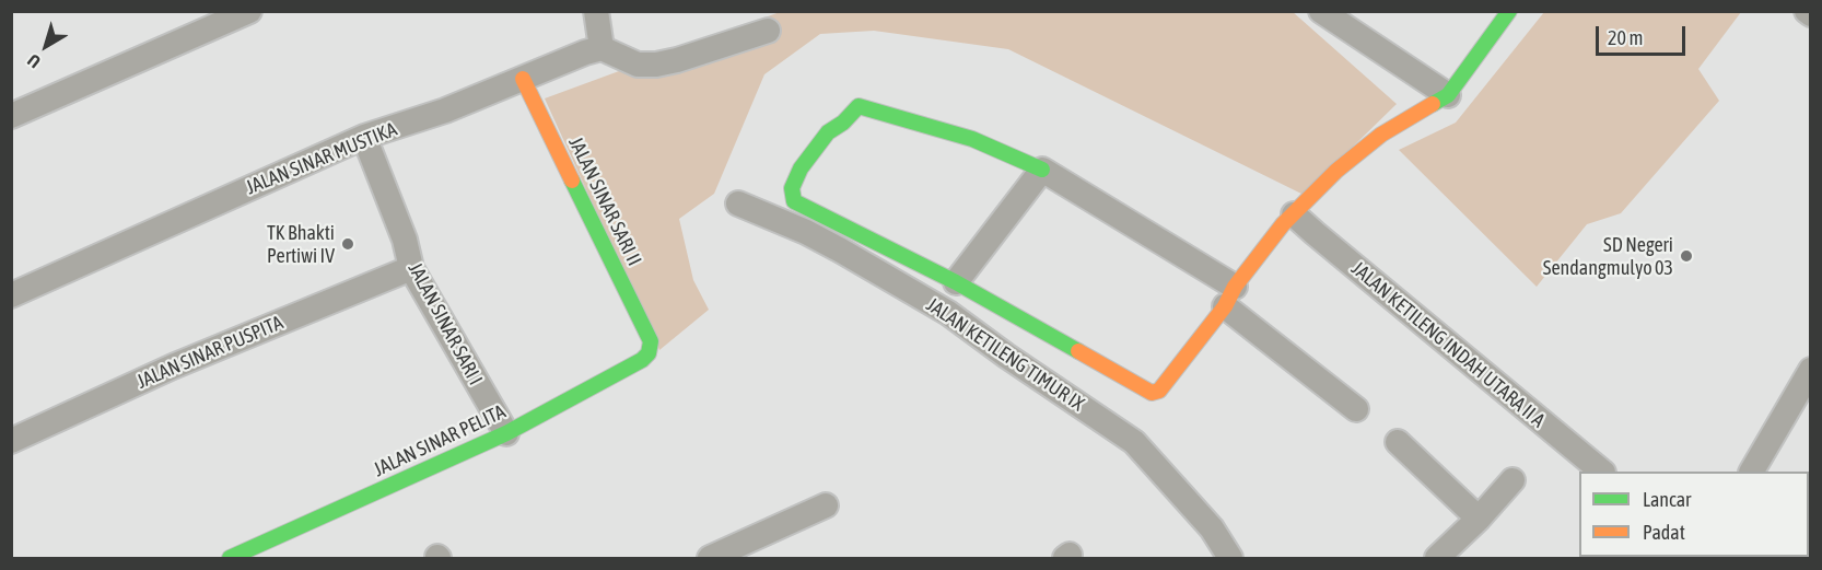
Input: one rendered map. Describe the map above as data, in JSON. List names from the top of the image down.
{
  "streets": {
    "street": [
      "JALAN SINAR MUSTIKA",
      "JALAN SINAR SARI II",
      "JALAN SINAR SARI I",
      "JALAN KETILENG INDAH UTARA II A",
      "JALAN SINAR PUSPITA",
      "JALAN KETILENG TIMUR IX",
      "JALAN SINAR PELITA"
    ]
  },
  "crossings": [
    ["JALAN SINAR MUSTIKA", "JALAN SINAR SARI II"],
    ["JALAN SINAR MUSTIKA", "JALAN SINAR SARI I"],
    ["JALAN SINAR SARI II", "JALAN SINAR PELITA"],
    ["JALAN SINAR SARI I", "JALAN SINAR PUSPITA"],
    ["JALAN SINAR SARI I", "JALAN SINAR PELITA"]
  ],
  "places": ["TK Bhakti Pertiwi IV", "SD Negeri Sendangmulyo 03"],
  "legend": ["Lancar", "Padat"],
  "scale_bar": "20 m",
  "north": "bottom left"
}
